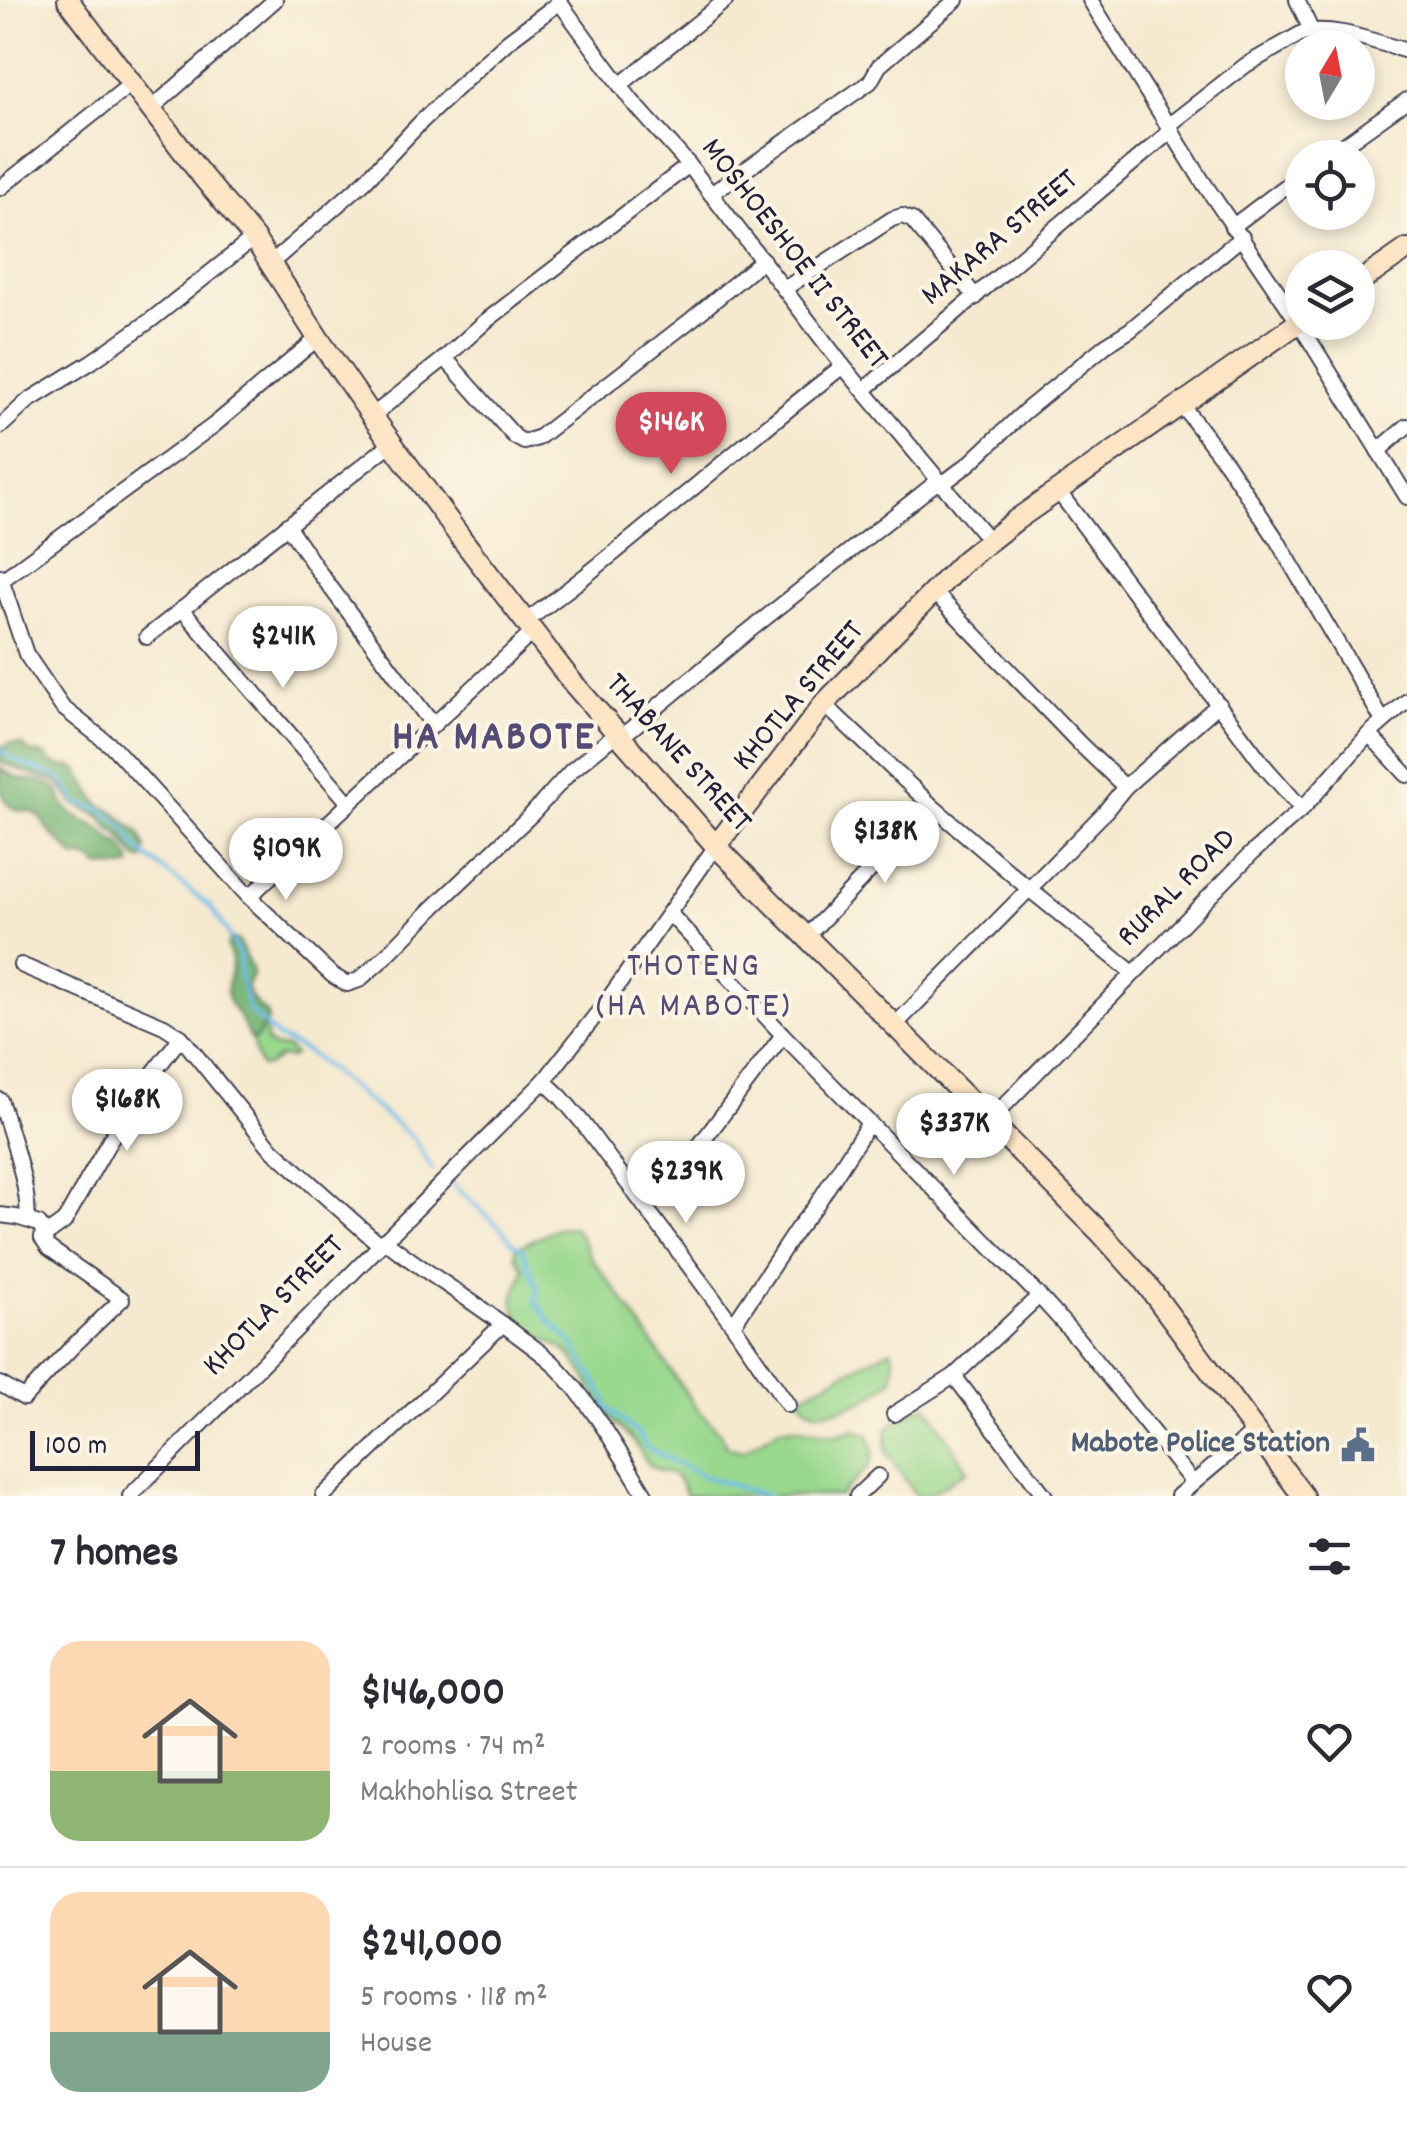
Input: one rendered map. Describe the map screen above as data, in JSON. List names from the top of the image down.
{
  "streets": {
    "street": [
      "MAKARA STREET",
      "MOSHOESHOE II STREET",
      "KHOTLA STREET",
      "THABANE STREET",
      "RURAL ROAD"
    ]
  },
  "crossings": [
    ["MAKARA STREET", "MOSHOESHOE II STREET"],
    ["MOSHOESHOE II STREET", "KHOTLA STREET"],
    ["KHOTLA STREET", "THABANE STREET"],
    ["THABANE STREET", "RURAL ROAD"]
  ],
  "districts": ["HA MABOTE", "THOTENG (HA MABOTE)"],
  "places": {
    "public building": ["Mabote Police Station"]
  },
  "scale_bar": "100 m",
  "north": "top",
  "page": {
    "price": [
      "$146K",
      "$241K",
      "$138K",
      "$109K",
      "$168K",
      "$337K",
      "$239K"
    ],
    "scale": "100 m",
    "heading": "7 homes",
    "list": [
      {
        "name": "$146,000",
        "note": "2 rooms · 74 m² · Makhohlisa Street"
      },
      {
        "name": "$241,000",
        "note": "5 rooms · 118 m² · House"
      }
    ]
  }
}
